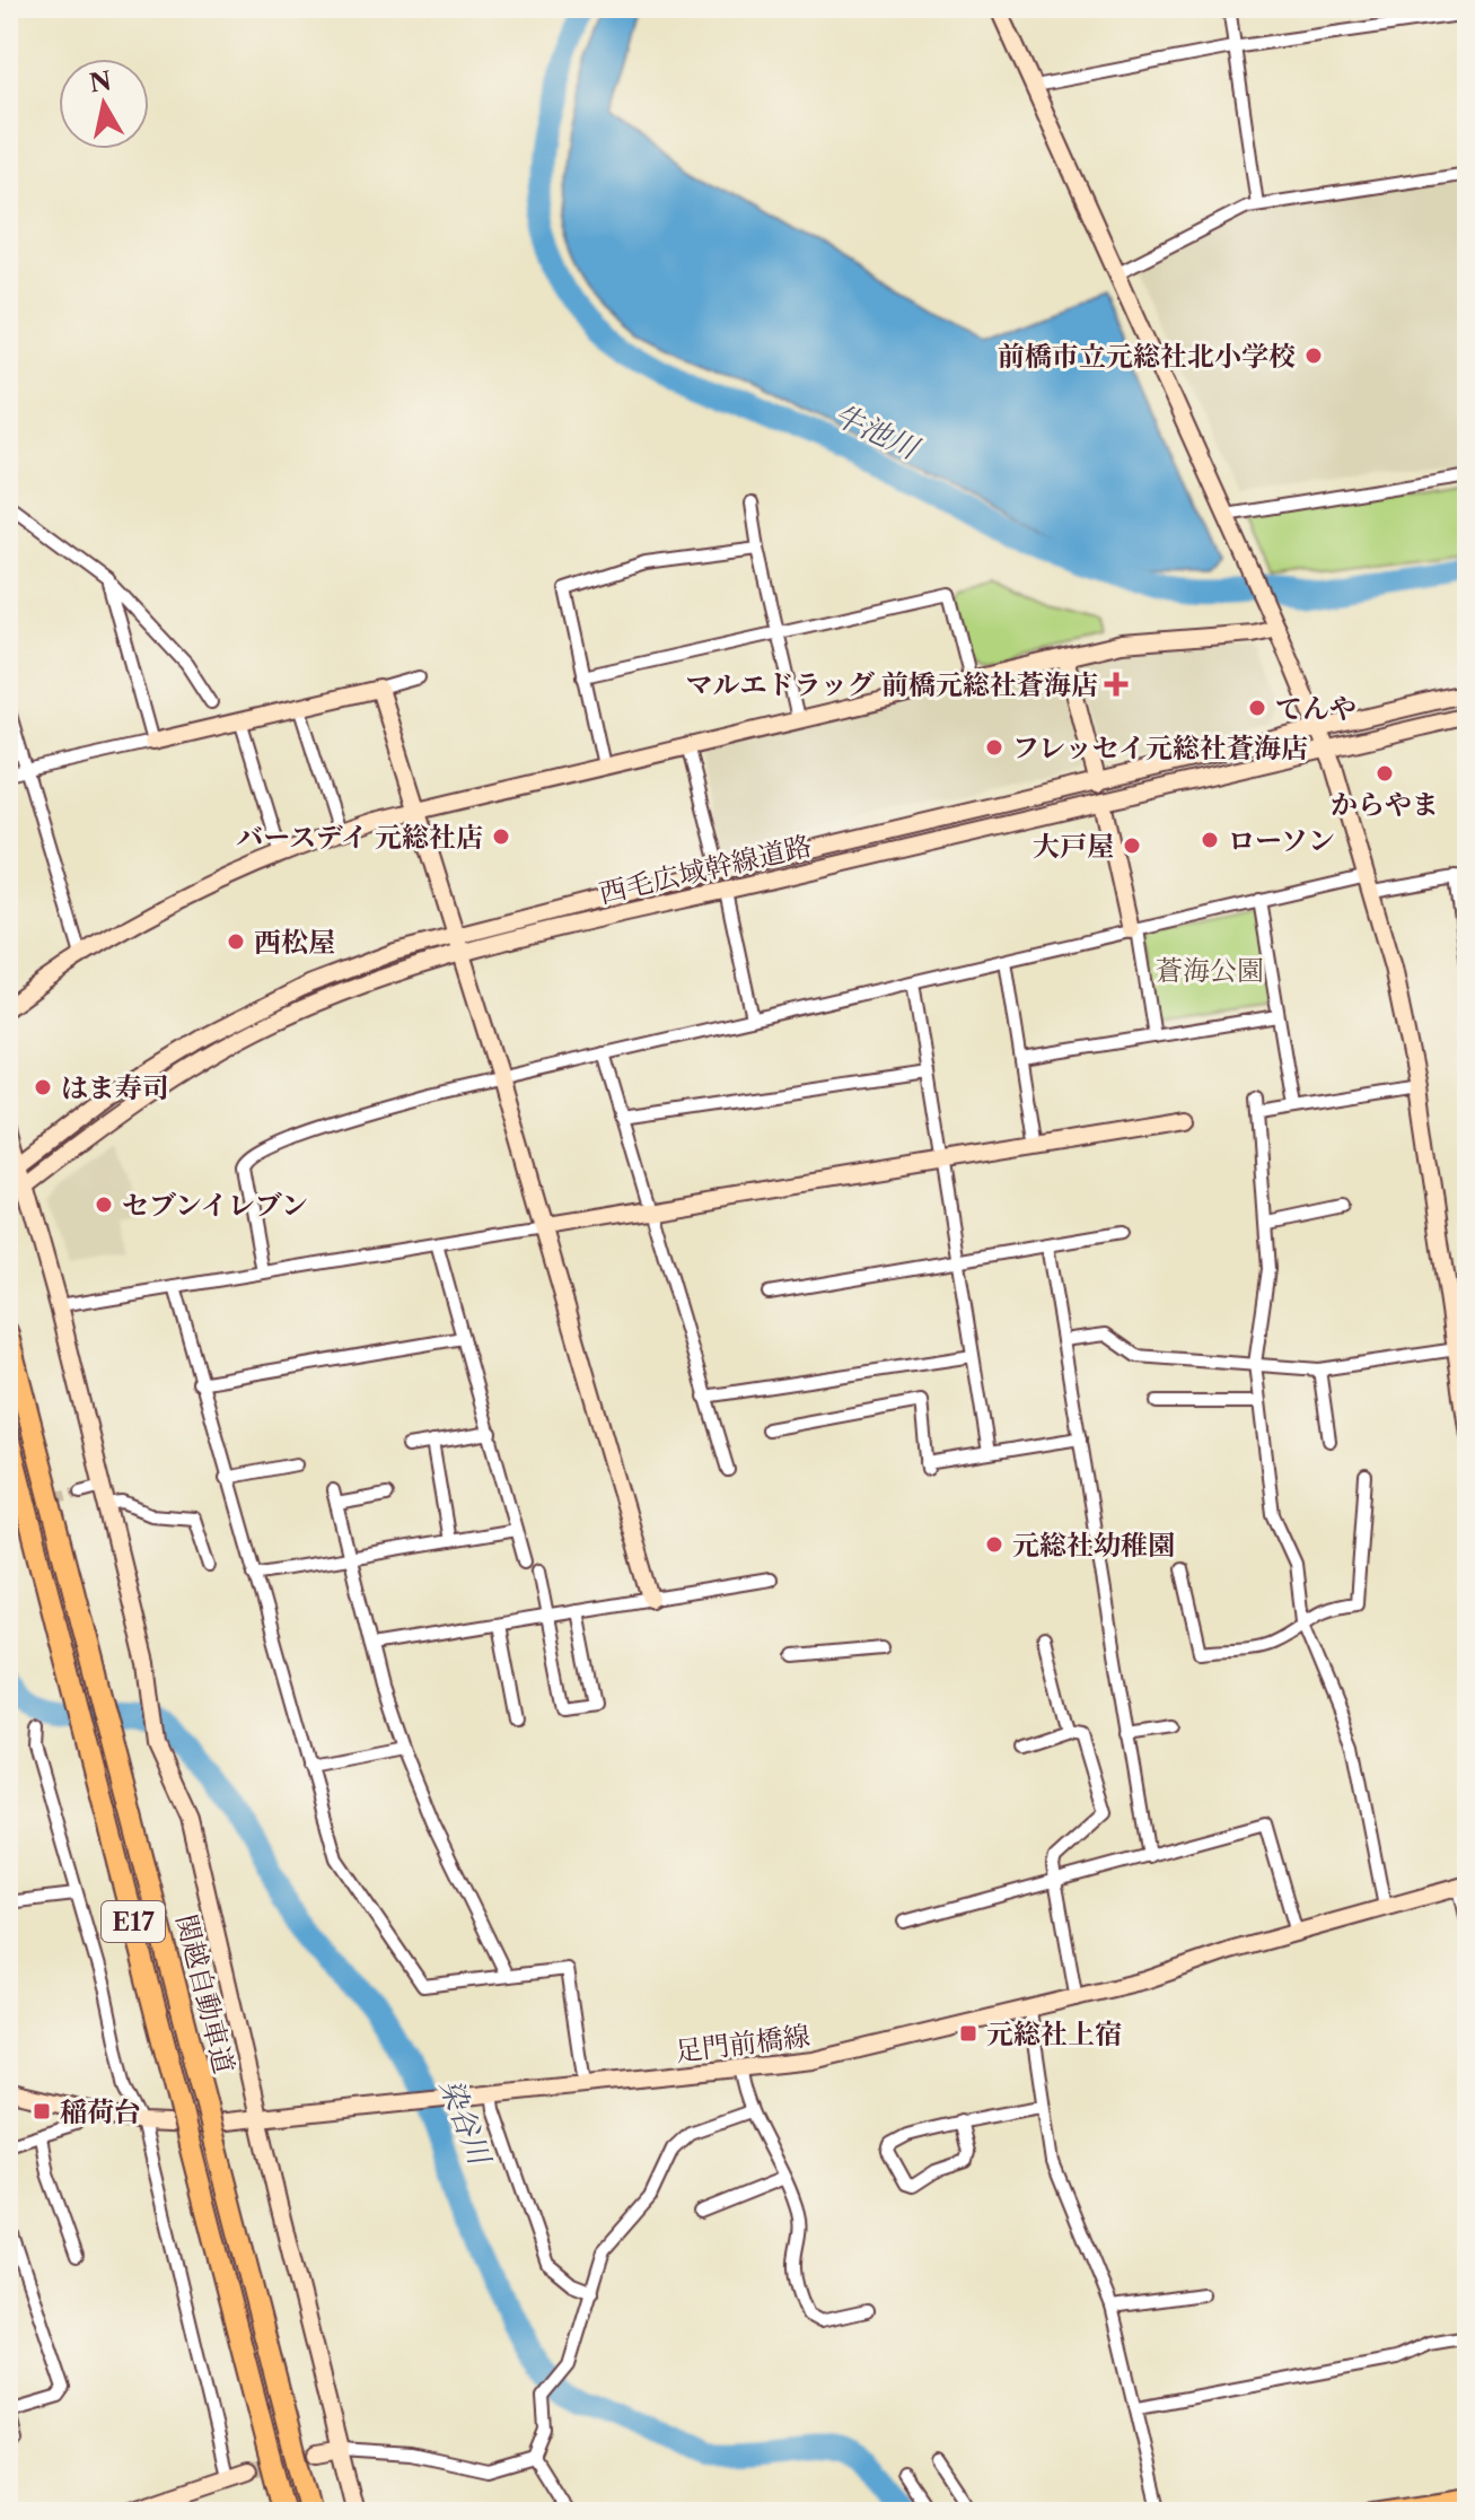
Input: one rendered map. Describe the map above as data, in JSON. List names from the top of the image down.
{
  "streets": {
    "highway": ["E17", "関越自動車道"],
    "street": ["西毛広域幹線道路", "足門前橋線"]
  },
  "water": ["牛池川", "染谷川"],
  "parks": ["蒼海公園"],
  "places": {
    "other": [
      "前橋市立元総社北小学校",
      "てんや",
      "フレッセイ元総社蒼海店",
      "からやま",
      "バースデイ 元総社店",
      "ローソン",
      "大戸屋",
      "西松屋",
      "はま寿司",
      "セブンイレブン",
      "元総社幼稚園"
    ],
    "health": ["マルエドラッグ 前橋元総社蒼海店"],
    "transit": ["元総社上宿", "稲荷台"]
  },
  "north": "top"
}
